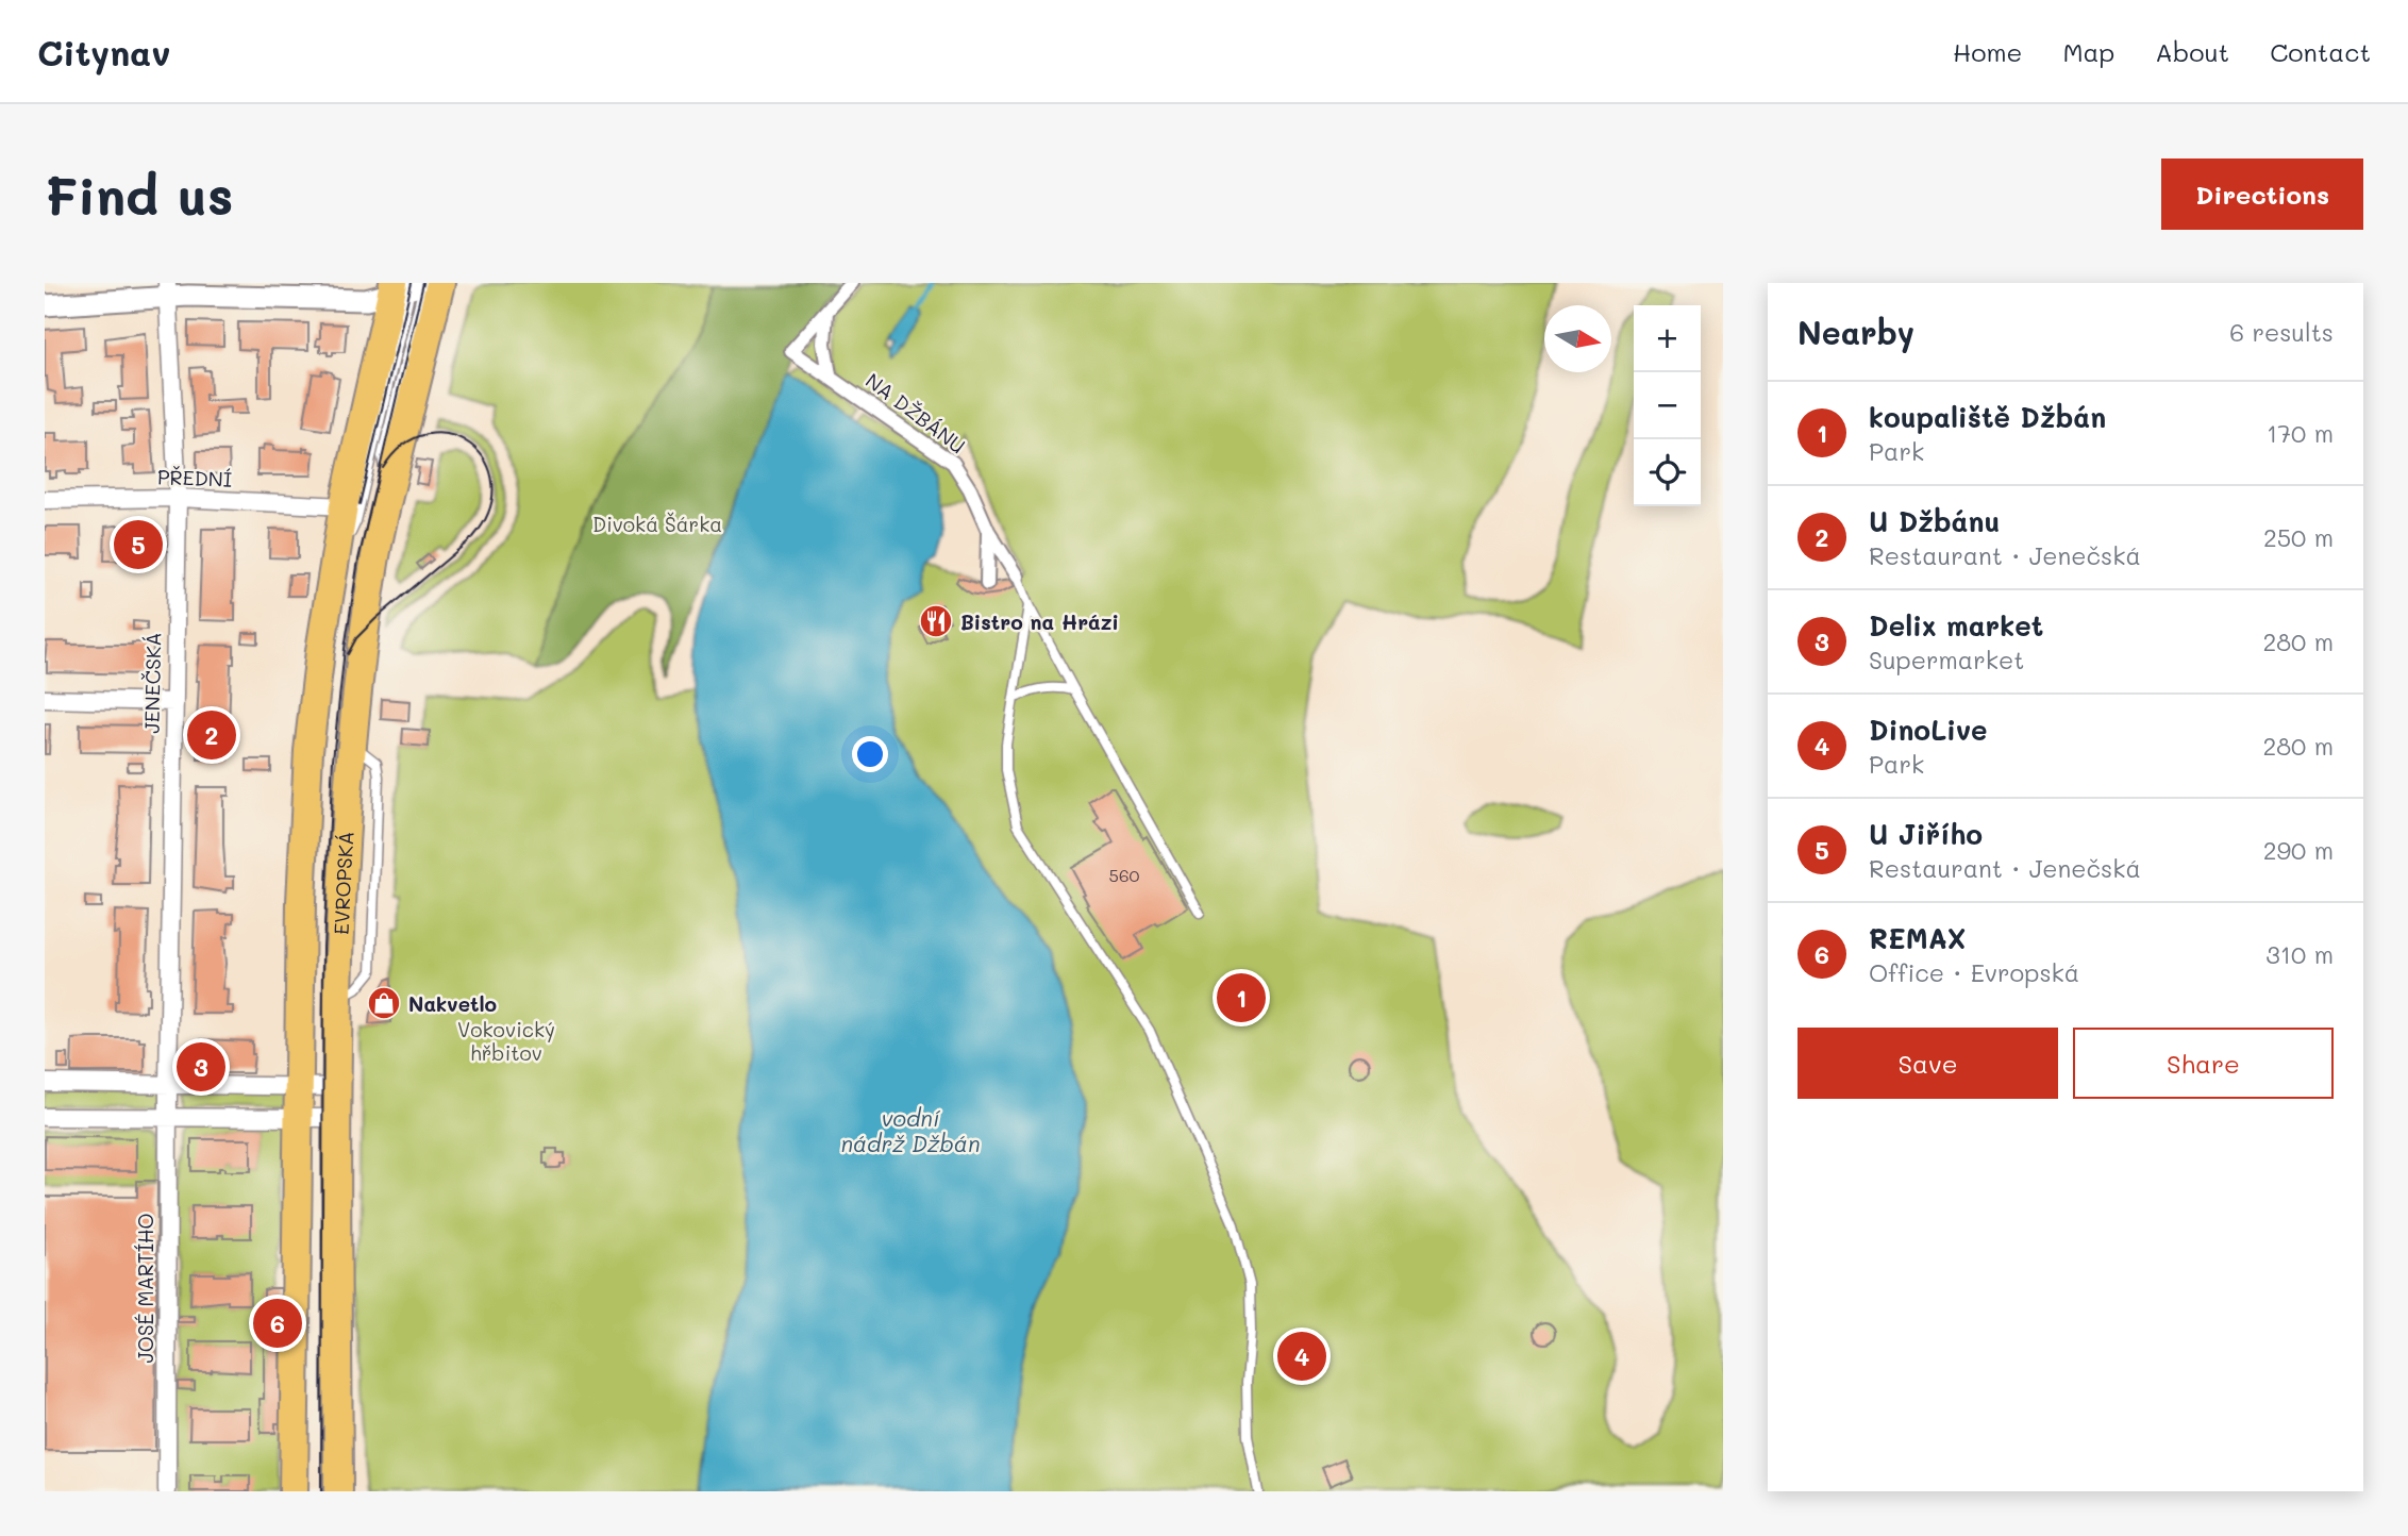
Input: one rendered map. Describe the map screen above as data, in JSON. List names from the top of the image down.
{
  "streets": {
    "main road": ["EVROPSKÁ"],
    "street": [
      "NA DŽBÁNU",
      "PŘEDNÍ",
      "JENEČSKÁ",
      "JOSÉ MARTÍHO"
    ]
  },
  "crossings": [
    ["PŘEDNÍ", "JENEČSKÁ"],
    ["PŘEDNÍ", "EVROPSKÁ"],
    ["JENEČSKÁ", "JOSÉ MARTÍHO"]
  ],
  "water": ["vodní nádrž Džbán"],
  "parks": ["Divoká Šárka", "Vokovický hřbitov"],
  "places": {
    "restaurant": ["Bistro na Hrázi"],
    "shop": ["Nakvetlo"]
  },
  "house_numbers": ["560"],
  "north": "right",
  "page": {
    "header": "Citynav",
    "nav": [
      "Home",
      "Map",
      "About",
      "Contact"
    ],
    "buttons": [
      "Directions",
      ["Save", "Share"]
    ],
    "title": "Find us",
    "heading": ["Nearby", "6 results"],
    "map_buttons": ["+", "−"],
    "list": [
      {
        "mark": "1",
        "name": "koupaliště Džbán",
        "note": "Park",
        "value": "170 m"
      },
      {
        "mark": "2",
        "name": "U Džbánu",
        "note": "Restaurant · Jenečská",
        "value": "250 m"
      },
      {
        "mark": "3",
        "name": "Delix market",
        "note": "Supermarket",
        "value": "280 m"
      },
      {
        "mark": "4",
        "name": "DinoLive",
        "note": "Park",
        "value": "280 m"
      },
      {
        "mark": "5",
        "name": "U Jiřího",
        "note": "Restaurant · Jenečská",
        "value": "290 m"
      },
      {
        "mark": "6",
        "name": "REMAX",
        "note": "Office · Evropská",
        "value": "310 m"
      }
    ],
    "pins": [
      "5",
      "2",
      "1",
      "3",
      "6",
      "4"
    ]
  }
}
